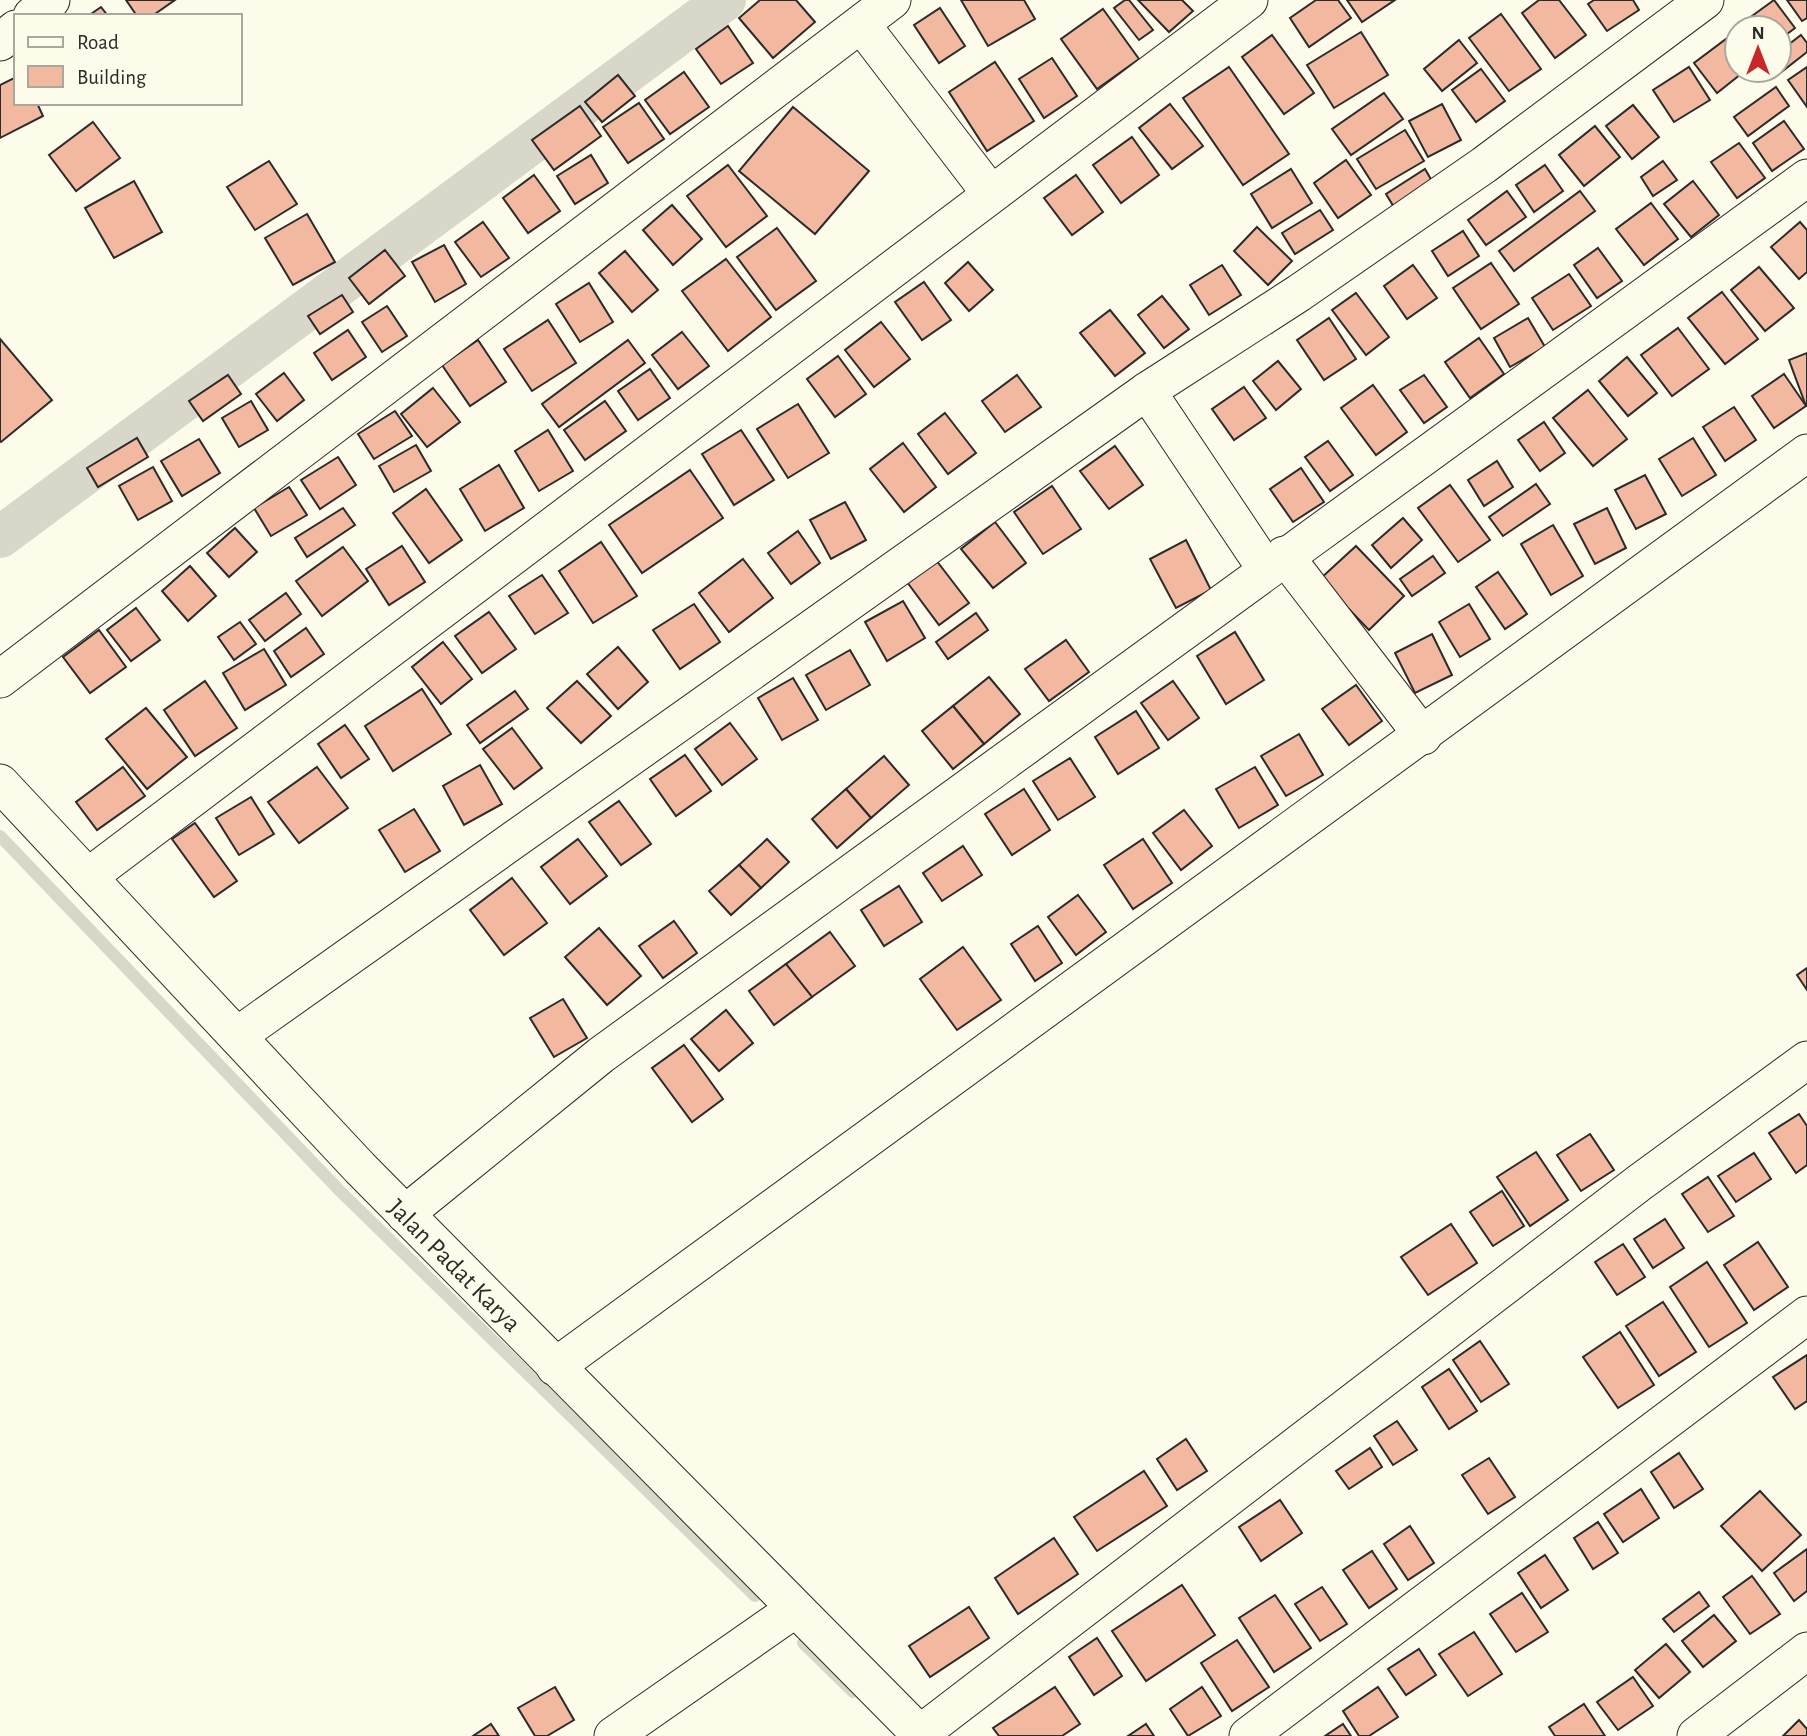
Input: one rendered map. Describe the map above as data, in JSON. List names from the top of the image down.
{
  "streets": {
    "street": ["Jalan Padat Karya"]
  },
  "legend": ["Road", "Building"],
  "north": "top"
}
